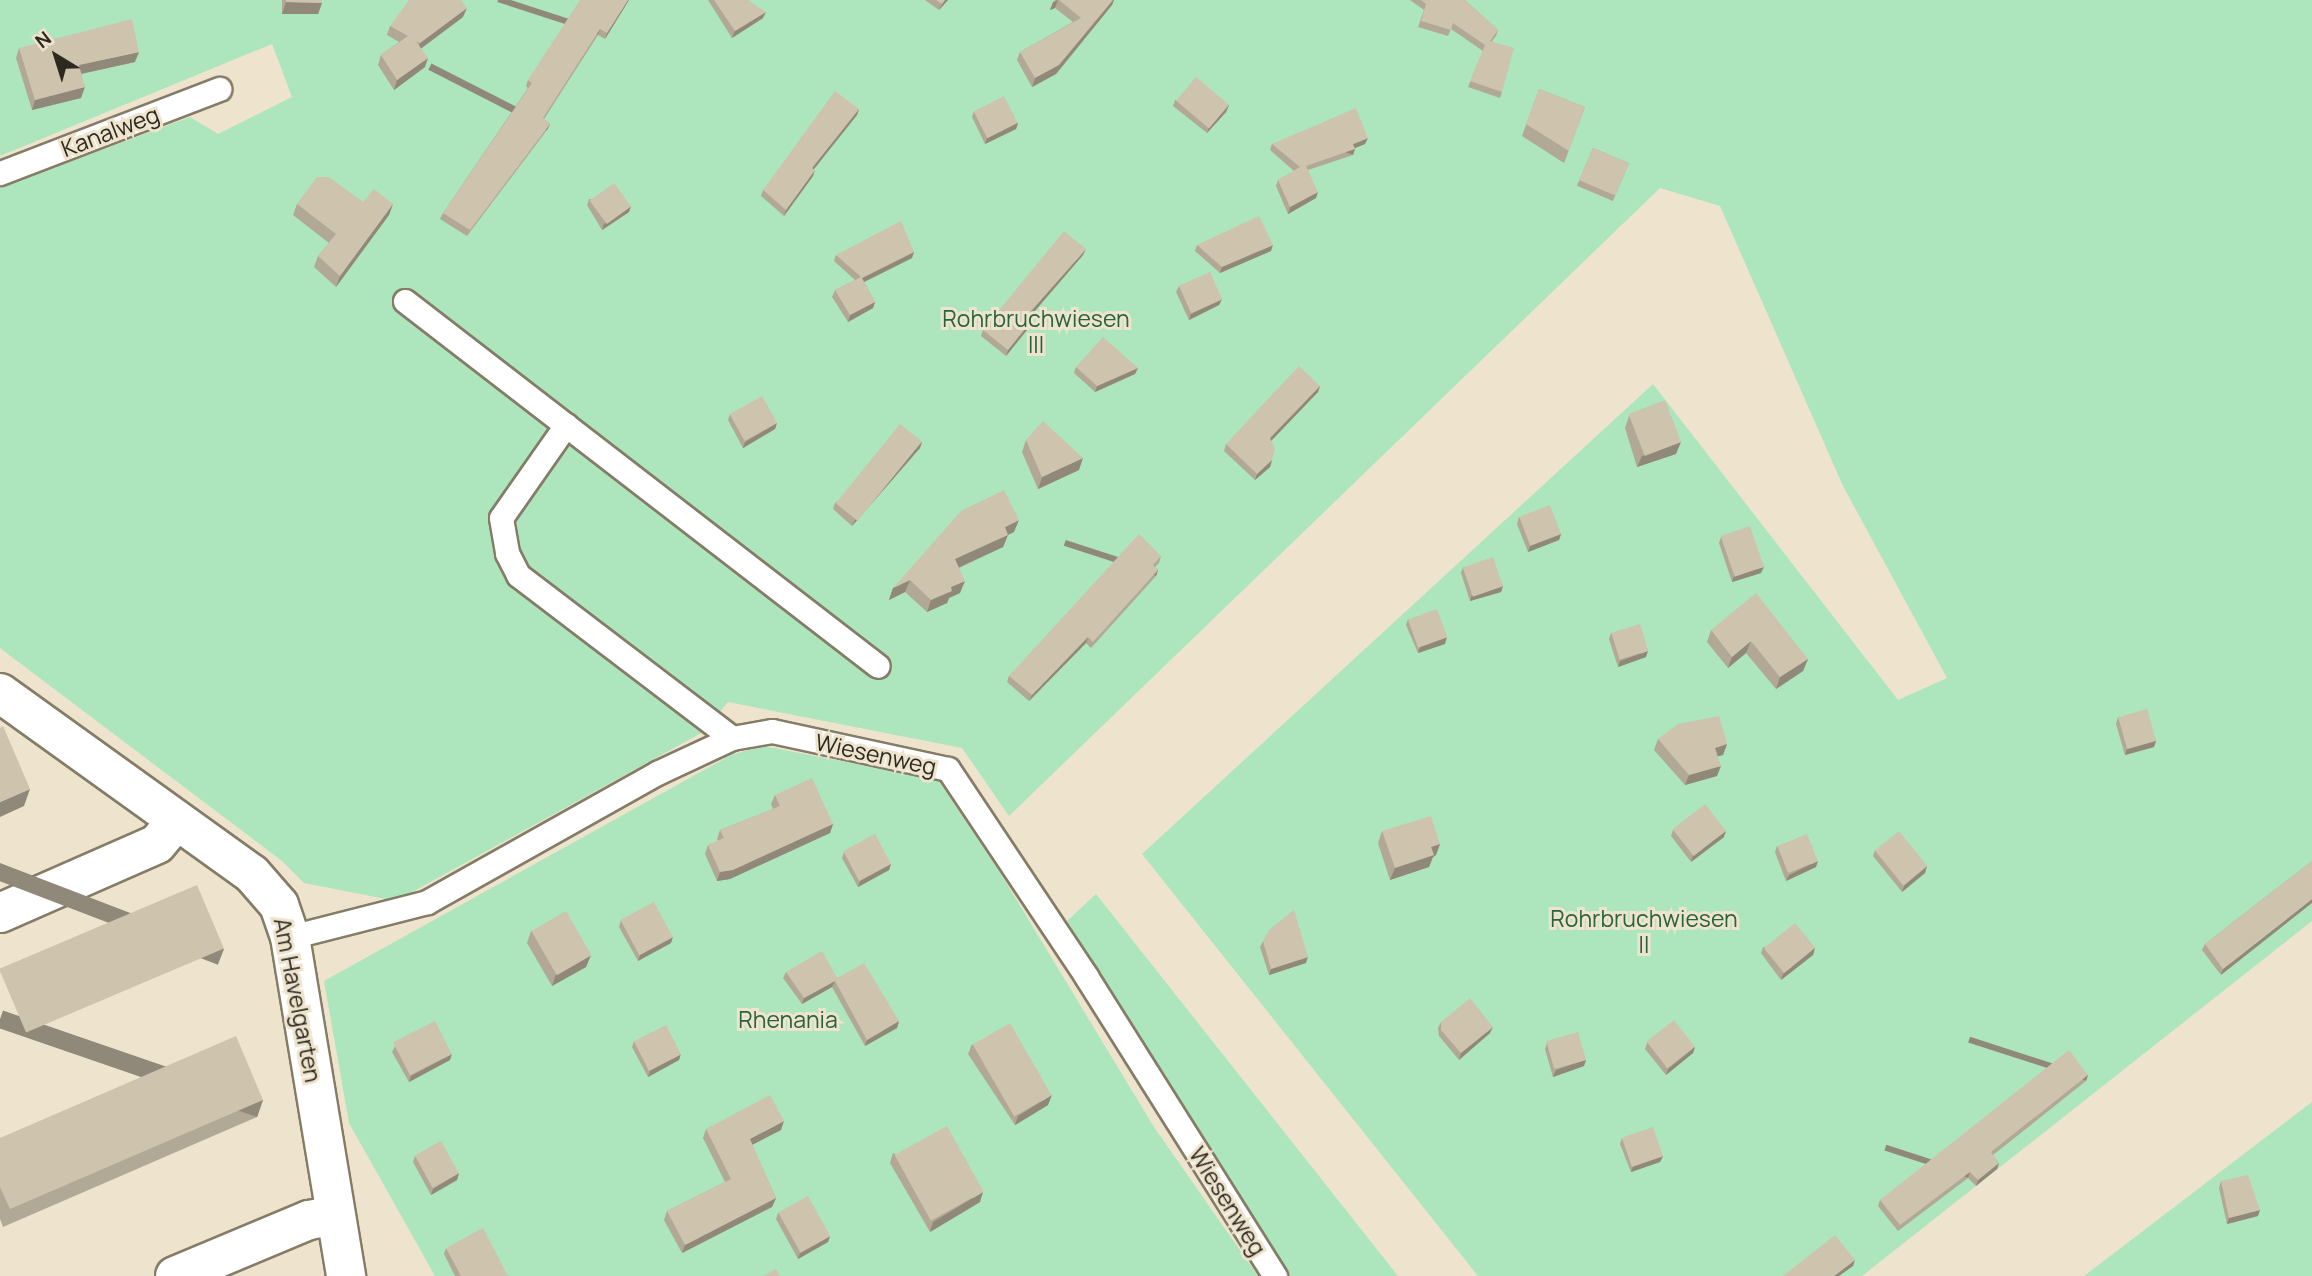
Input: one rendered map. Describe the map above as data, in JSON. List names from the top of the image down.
{
  "streets": {
    "street": ["Am Havelgarten"],
    "lane": ["Kanalweg", "Wiesenweg"]
  },
  "crossings": [
    ["Wiesenweg", "Am Havelgarten"]
  ],
  "parks": ["Rohrbruchwiesen III", "Rohrbruchwiesen II", "Rhenania"],
  "north": "top left"
}
